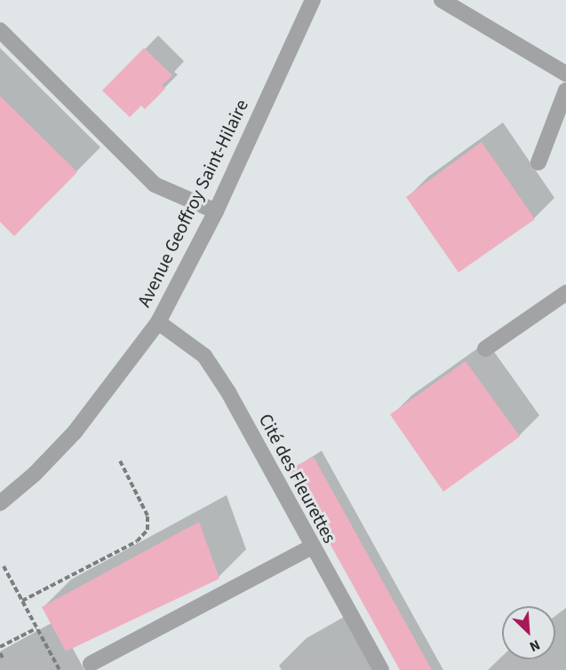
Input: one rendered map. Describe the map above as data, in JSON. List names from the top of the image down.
{
  "streets": {
    "street": ["Avenue Geoffroy Saint-Hilaire", "Cité des Fleurettes"]
  },
  "crossings": [
    ["Avenue Geoffroy Saint-Hilaire", "Cité des Fleurettes"]
  ],
  "north": "bottom right"
}
